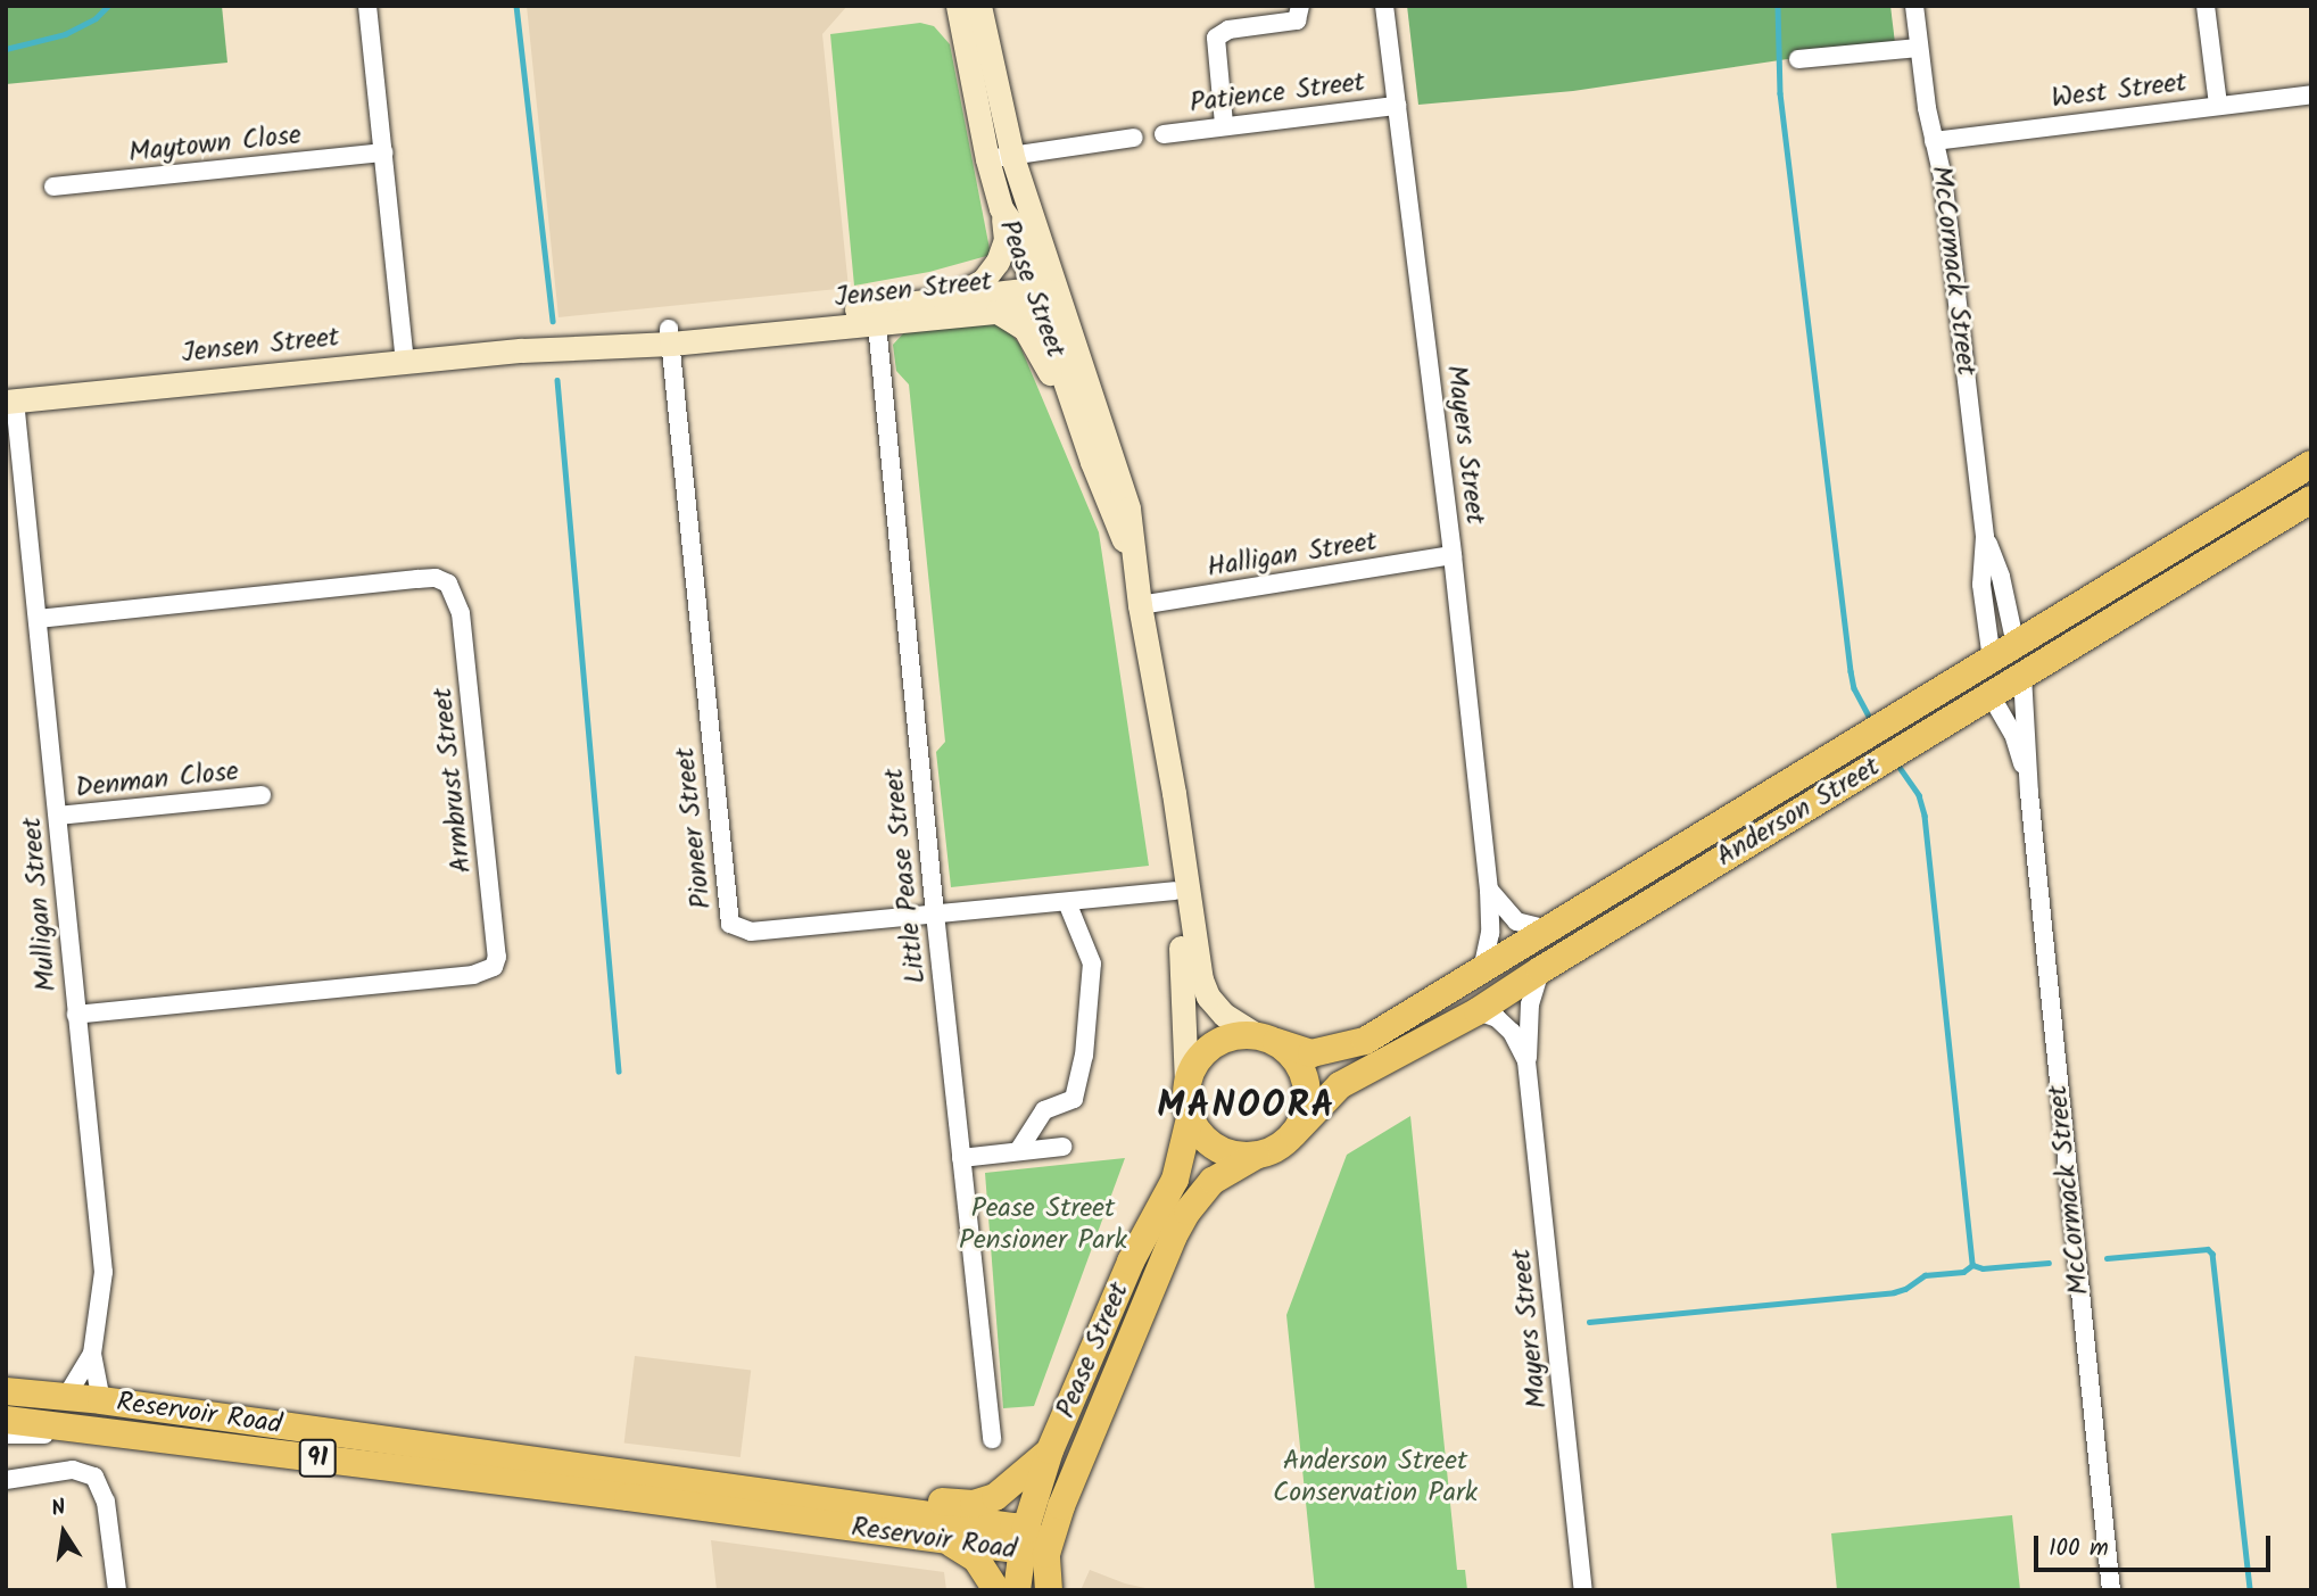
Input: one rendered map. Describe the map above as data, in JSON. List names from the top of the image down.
{
  "streets": {
    "main road": [
      "McCormack Street",
      "Pease Street",
      "Anderson Street",
      "Reservoir Road",
      "91"
    ],
    "street": [
      "West Street",
      "Patience Street",
      "Maytown Close",
      "Jensen Street",
      "Mayers Street",
      "Halligan Street",
      "Denman Close",
      "Armbrust Street",
      "Pioneer Street",
      "Little Pease Street",
      "Mulligan Street"
    ]
  },
  "crossings": [
    ["West Street", "McCormack Street"],
    ["Patience Street", "Mayers Street"],
    ["McCormack Street", "Anderson Street"],
    ["Pease Street", "Jensen Street"],
    ["Pease Street", "Halligan Street"],
    ["Pease Street", "Anderson Street"],
    ["Pease Street", "Pioneer Street"],
    ["Pease Street", "Reservoir Road"],
    ["Jensen Street", "Pioneer Street"],
    ["Jensen Street", "Little Pease Street"],
    ["Jensen Street", "Mulligan Street"],
    ["Mayers Street", "Halligan Street"],
    ["Mayers Street", "Anderson Street"],
    ["Denman Close", "Mulligan Street"],
    ["Armbrust Street", "Mulligan Street"],
    ["Pioneer Street", "Little Pease Street"],
    ["Mulligan Street", "Reservoir Road"],
    ["Reservoir Road", "91"]
  ],
  "districts": ["MANOORA"],
  "parks": ["Pease Street Pensioner Park", "Anderson Street Conservation Park"],
  "scale_bar": "100 m",
  "north": "top"
}
